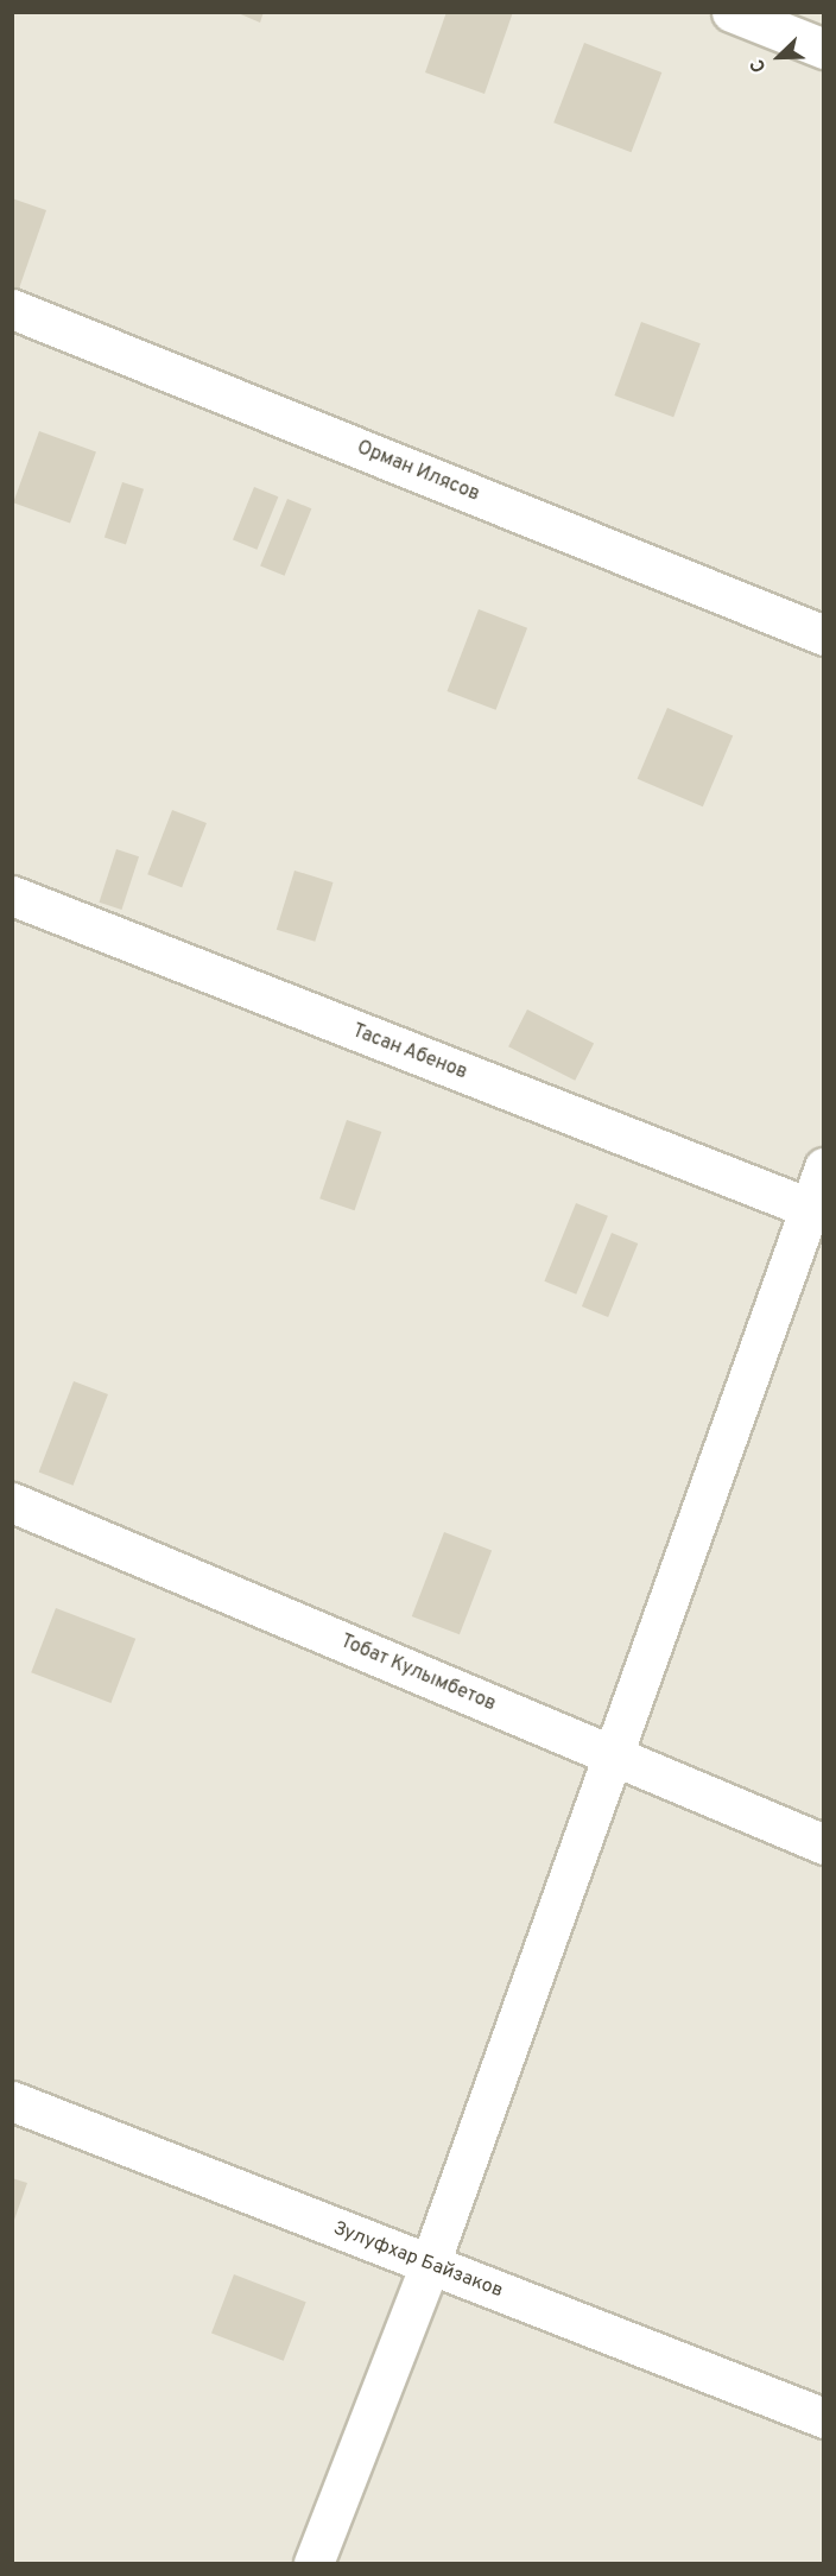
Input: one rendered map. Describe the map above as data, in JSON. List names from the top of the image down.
{
  "streets": {
    "street": [
      "Орман Илясов",
      "Тасан Абенов",
      "Тобат Кулымбетов",
      "Зулуфхар Байзаков"
    ]
  },
  "north": "bottom left"
}
